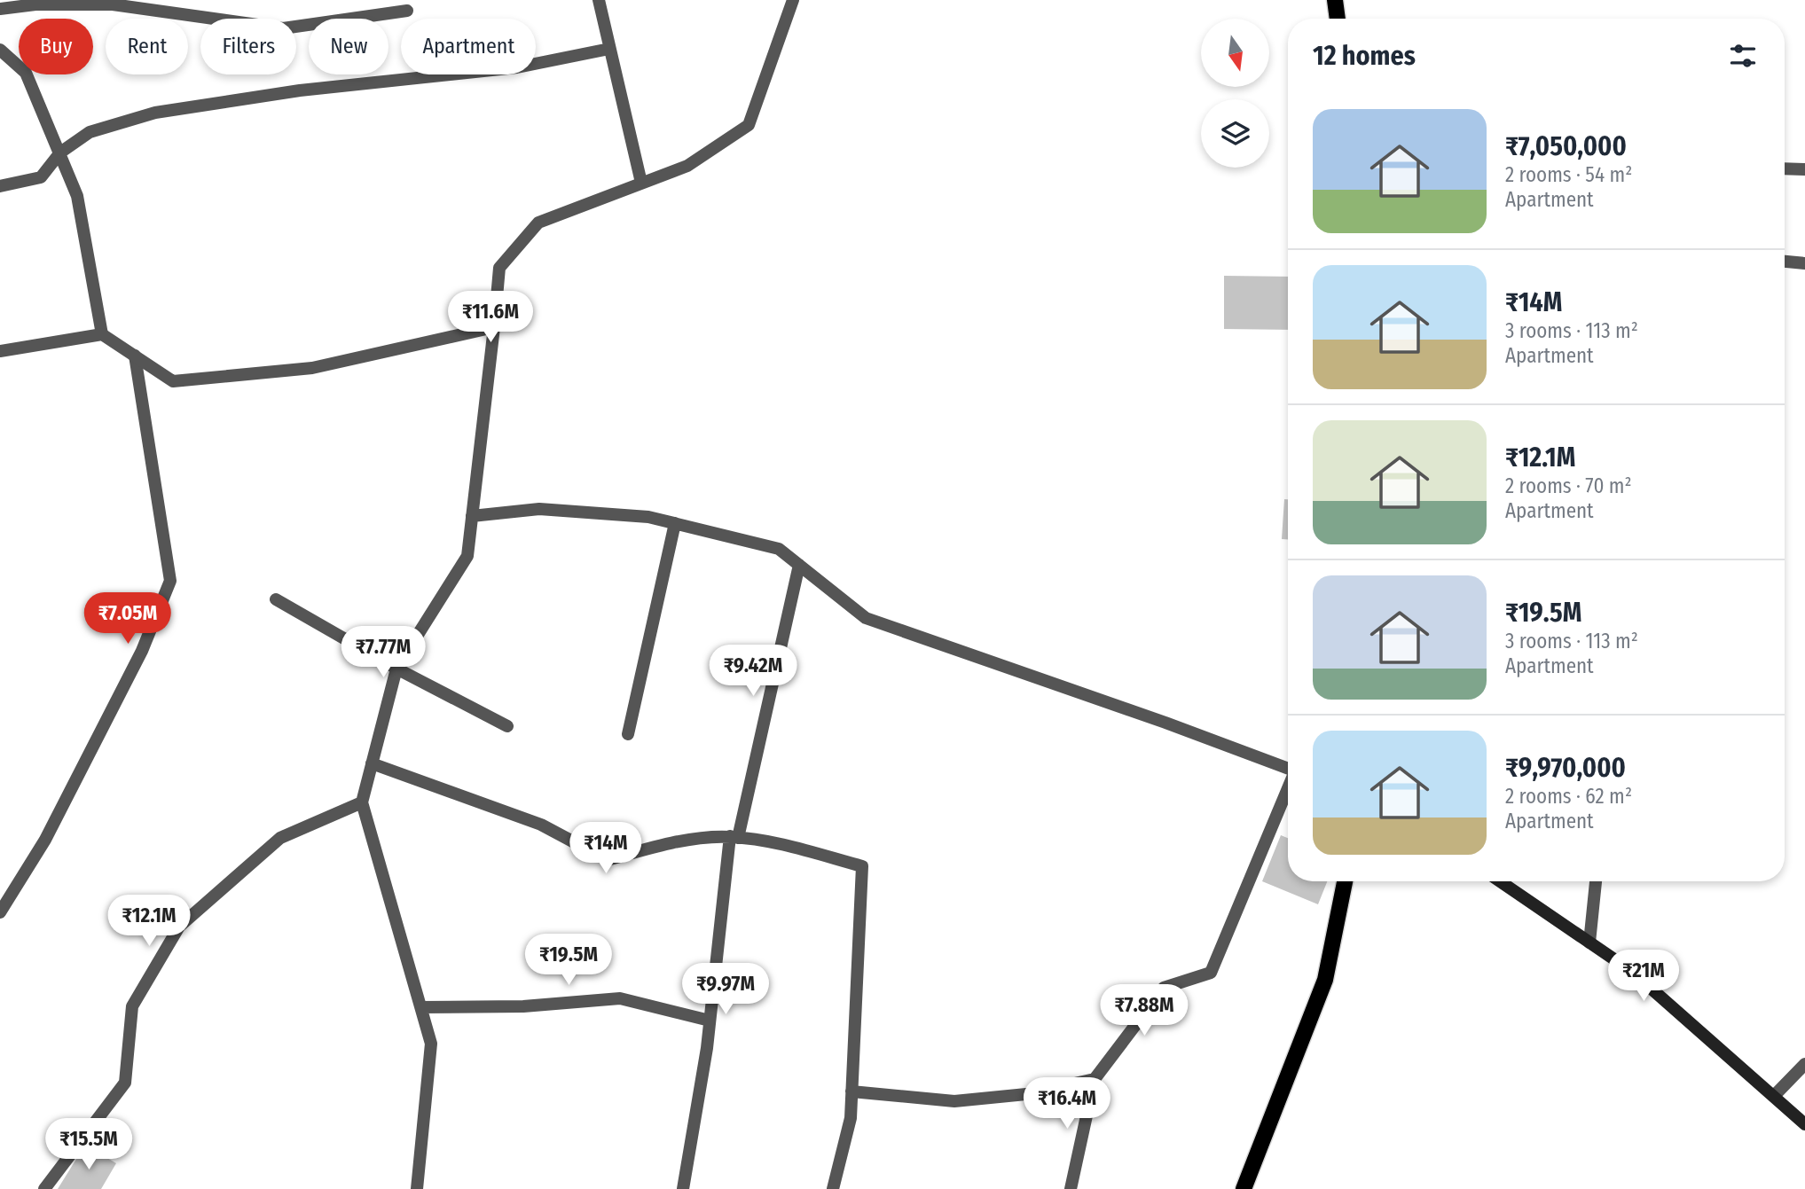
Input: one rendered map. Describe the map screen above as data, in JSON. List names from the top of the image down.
{
  "north": "bottom",
  "page": {
    "chip": [
      "Buy",
      "Rent",
      "Filters",
      "New",
      "Apartment"
    ],
    "heading": "12 homes",
    "list": [
      {
        "name": "₹7,050,000",
        "note": "2 rooms · 54 m² · Apartment"
      },
      {
        "name": "₹14M",
        "note": "3 rooms · 113 m² · Apartment"
      },
      {
        "name": "₹12.1M",
        "note": "2 rooms · 70 m² · Apartment"
      },
      {
        "name": "₹19.5M",
        "note": "3 rooms · 113 m² · Apartment"
      },
      {
        "name": "₹9,970,000",
        "note": "2 rooms · 62 m² · Apartment"
      }
    ],
    "price": [
      "₹11.6M",
      "₹7.05M",
      "₹7.77M",
      "₹9.42M",
      "₹14M",
      "₹12.1M",
      "₹19.5M",
      "₹21M",
      "₹9.97M",
      "₹7.88M",
      "₹16.4M",
      "₹15.5M"
    ]
  }
}
